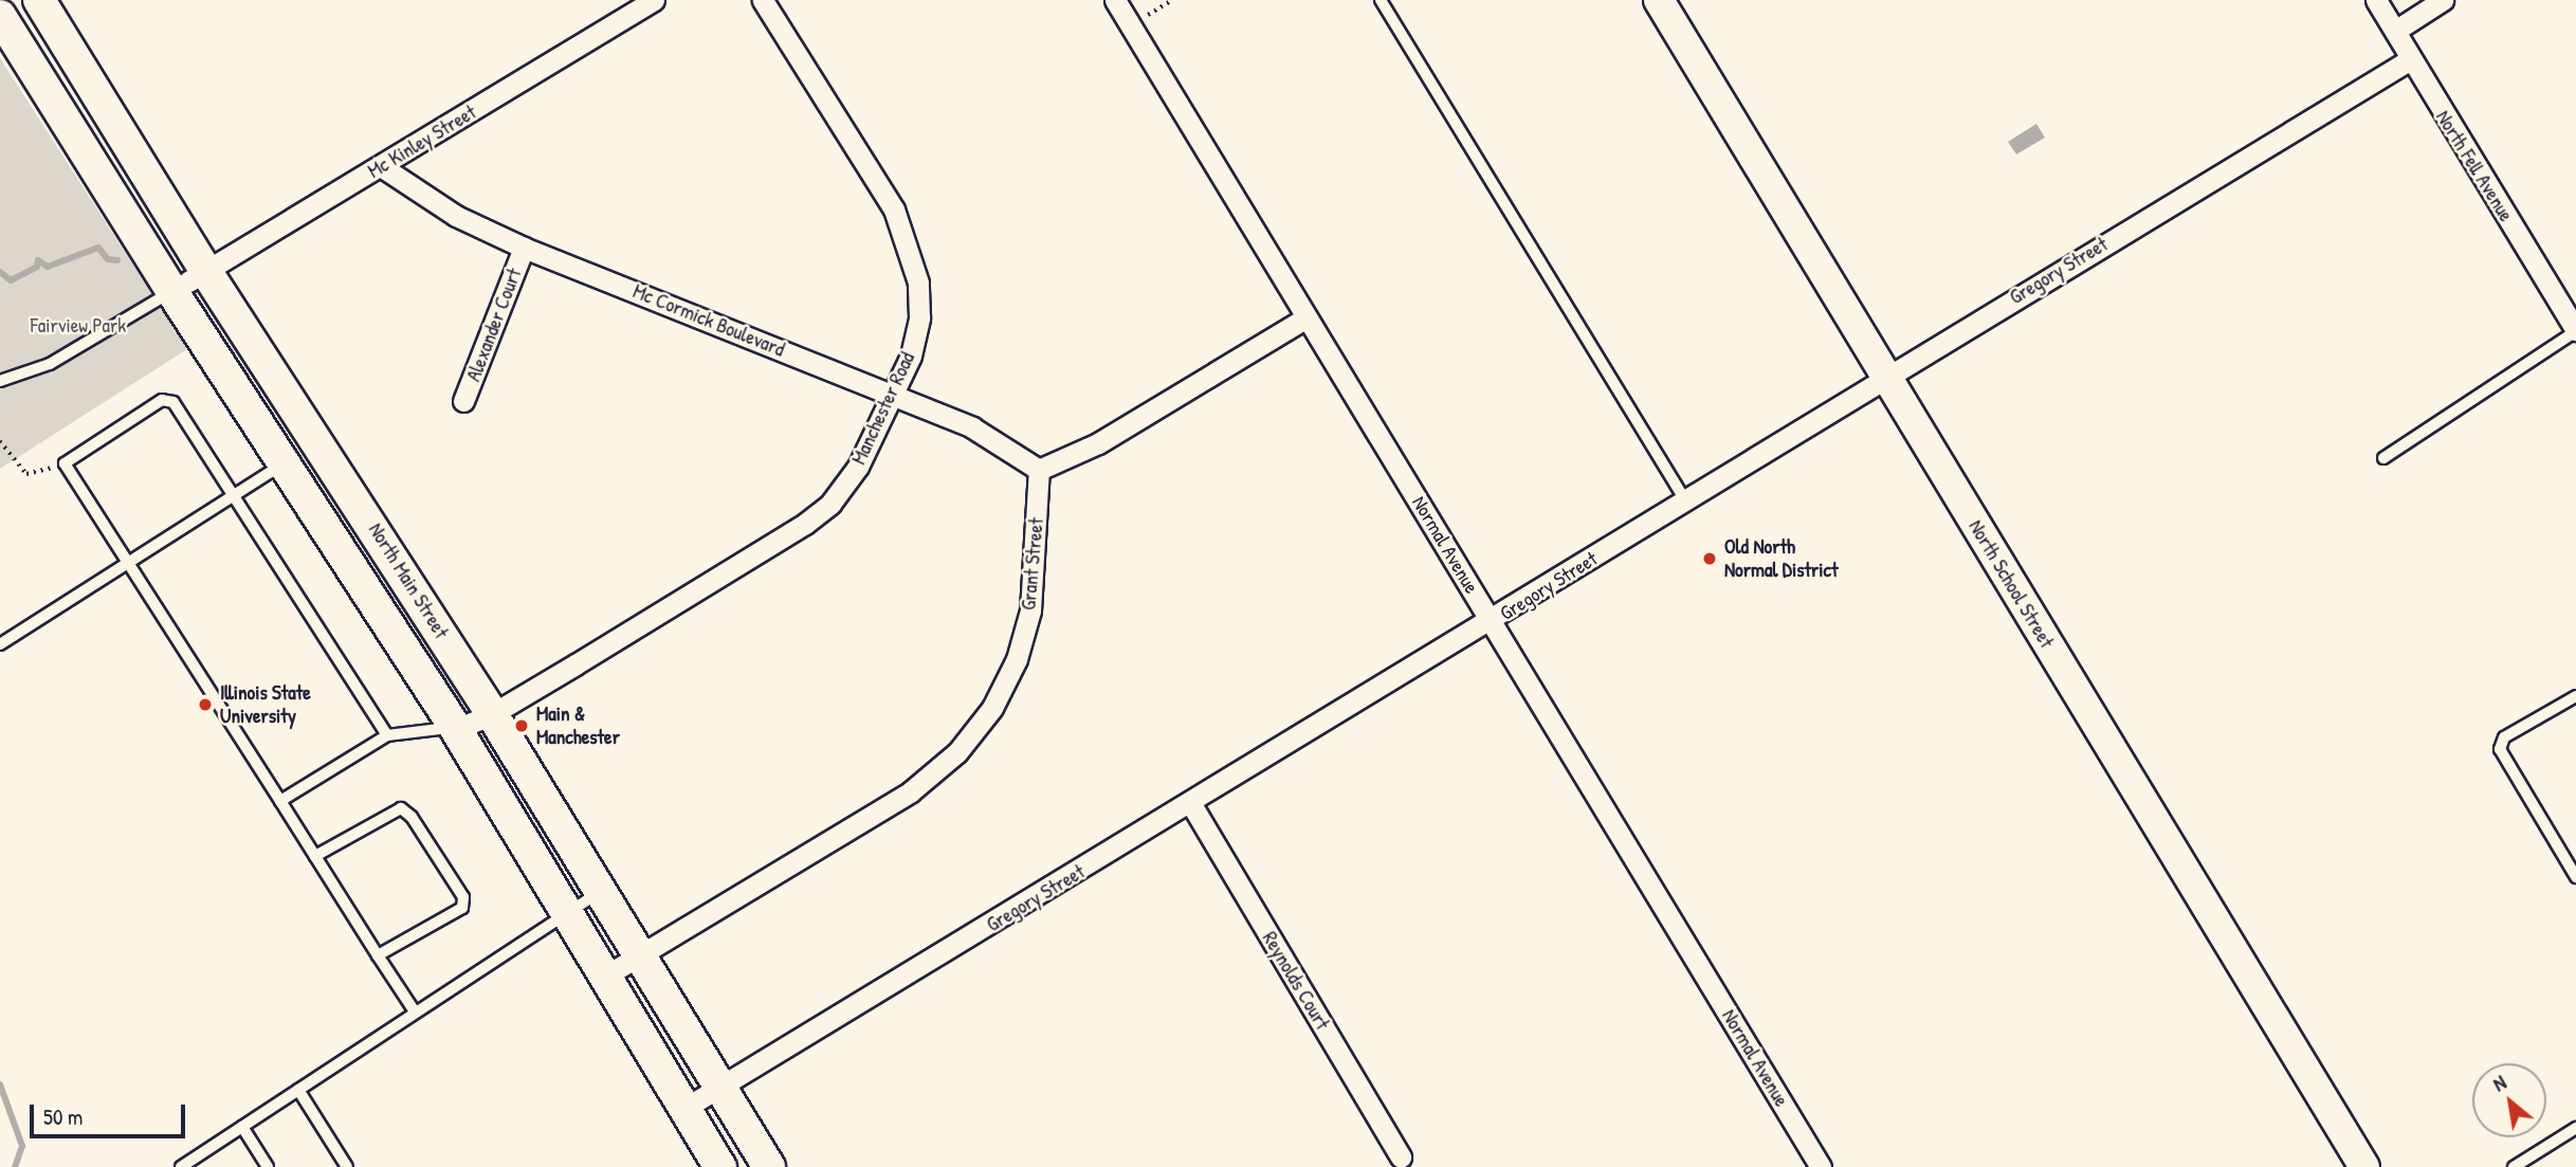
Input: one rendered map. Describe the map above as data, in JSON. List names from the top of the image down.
{
  "streets": {
    "main road": ["North Main Street"],
    "street": [
      "Mc Kinley Street",
      "North Fell Avenue",
      "Gregory Street",
      "Mc Cormick Boulevard",
      "Alexander Court",
      "Manchester Road",
      "Normal Avenue",
      "Grant Street",
      "North School Street",
      "Reynolds Court"
    ]
  },
  "crossings": [
    ["Mc Kinley Street", "Mc Cormick Boulevard"],
    ["Mc Kinley Street", "North Main Street"],
    ["North Fell Avenue", "Gregory Street"],
    ["Gregory Street", "Normal Avenue"],
    ["Gregory Street", "North Main Street"],
    ["Gregory Street", "North School Street"],
    ["Gregory Street", "Reynolds Court"],
    ["Mc Cormick Boulevard", "Alexander Court"],
    ["Mc Cormick Boulevard", "Manchester Road"],
    ["Mc Cormick Boulevard", "Grant Street"],
    ["Manchester Road", "North Main Street"],
    ["Grant Street", "North Main Street"]
  ],
  "parks": ["Fairview Park"],
  "places": ["Old North Normal District", "Illinois State University", "Main & Manchester"],
  "scale_bar": "50 m",
  "north": "top left"
}
